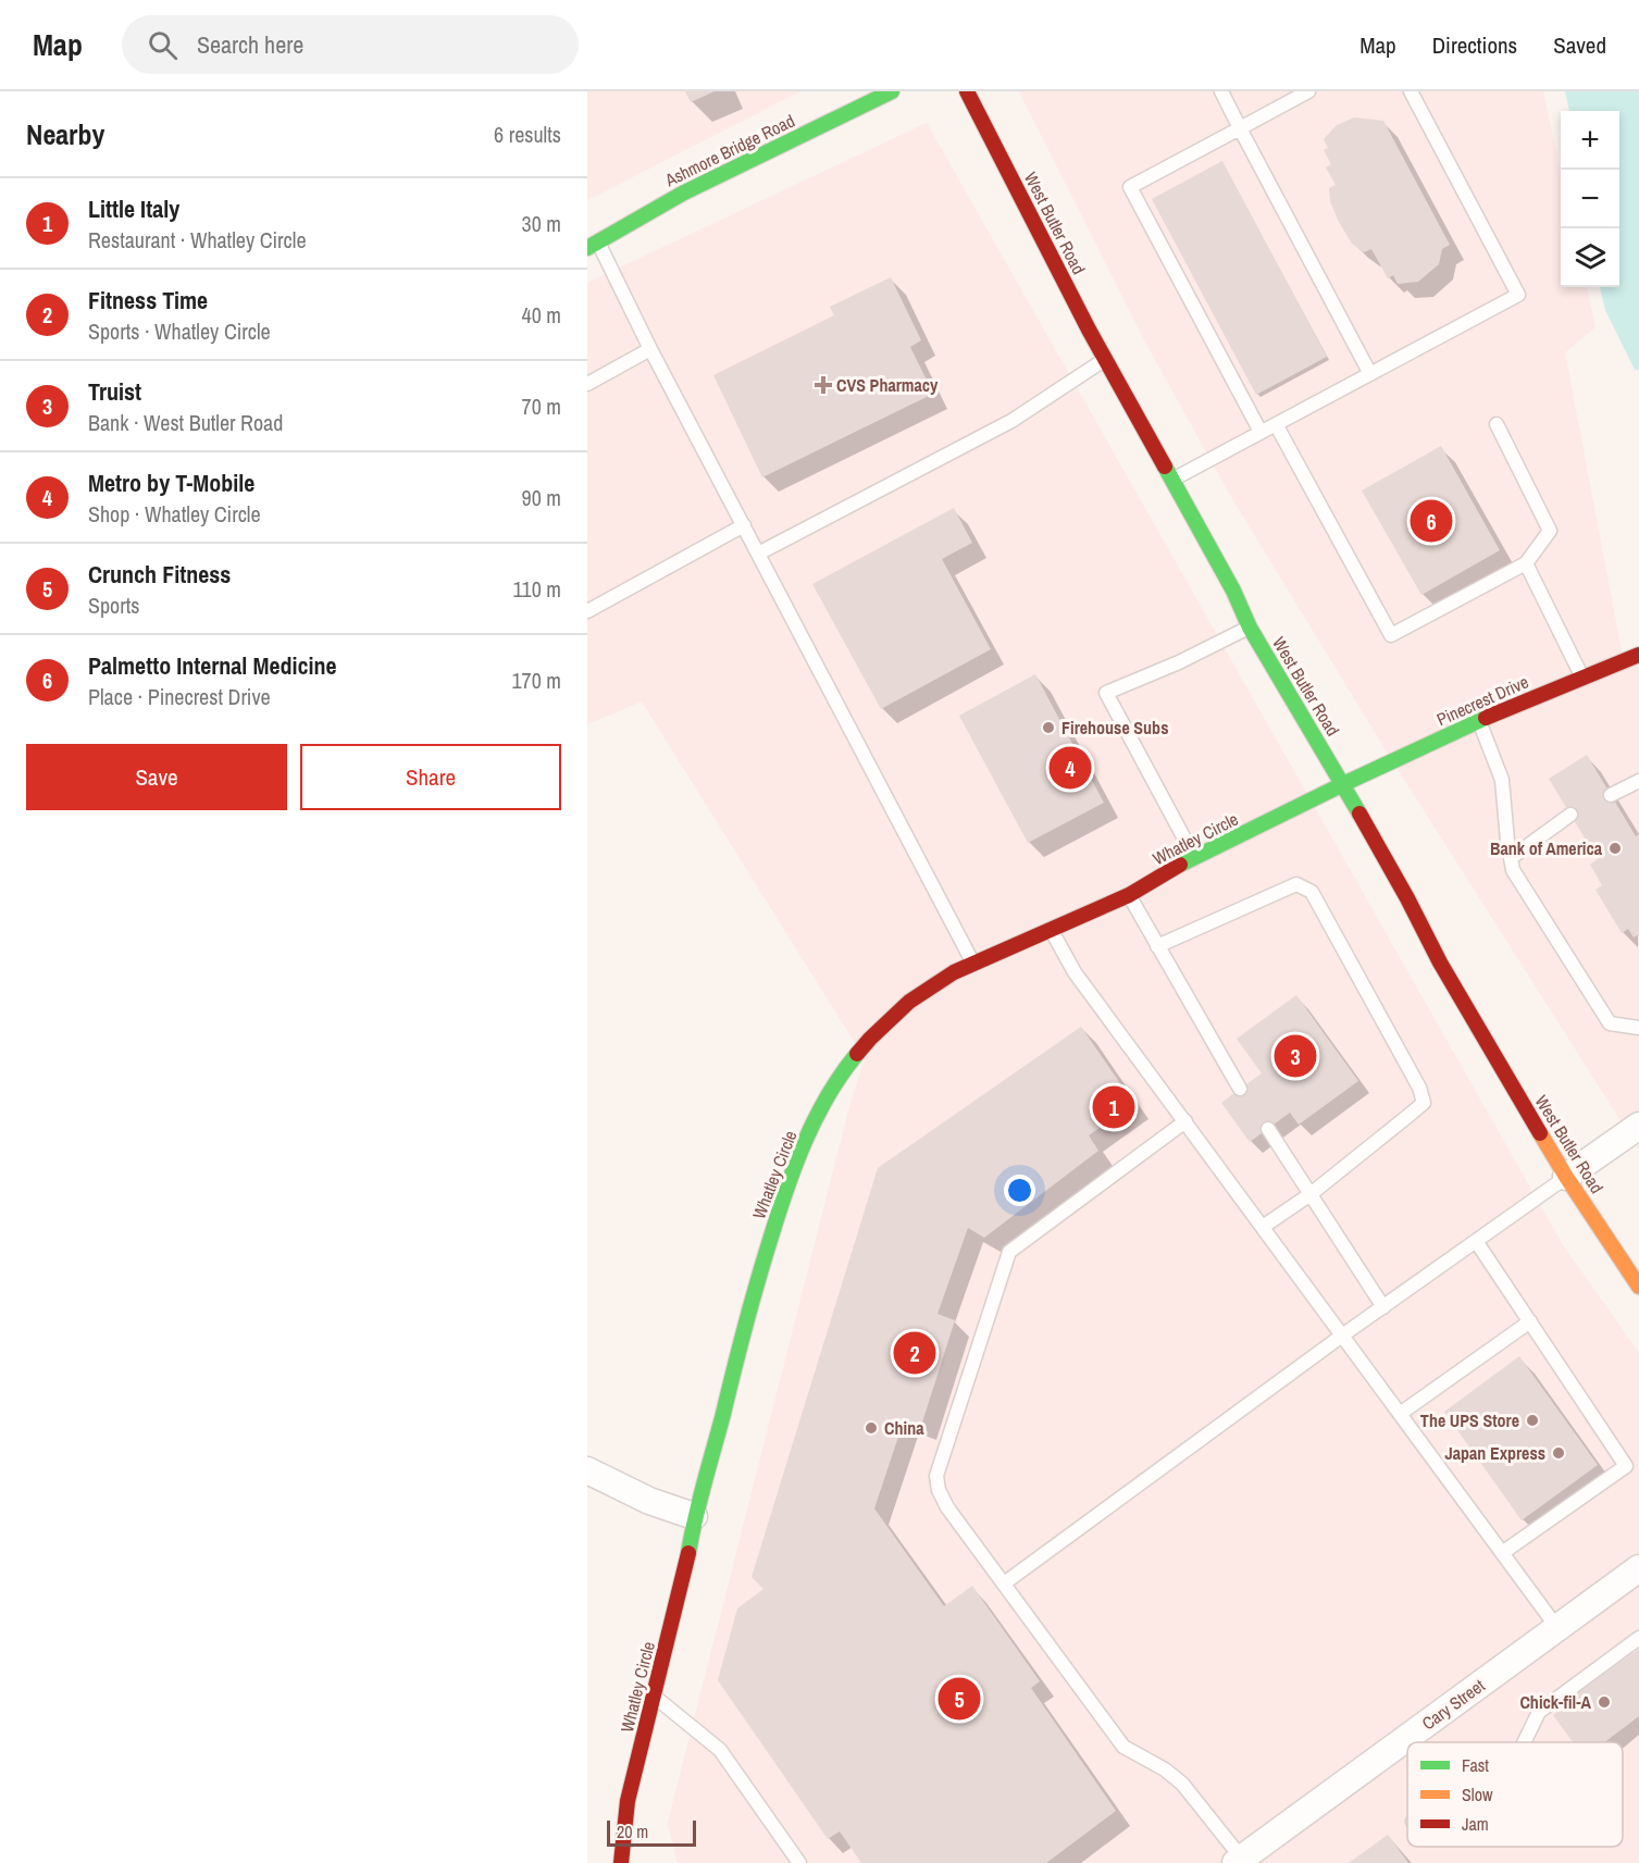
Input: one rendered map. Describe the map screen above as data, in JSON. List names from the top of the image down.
{
  "streets": {
    "street": [
      "Ashmore Bridge Road",
      "West Butler Road",
      "Pinecrest Drive",
      "Whatley Circle",
      "Cary Street"
    ]
  },
  "crossings": [
    ["West Butler Road", "Pinecrest Drive"],
    ["West Butler Road", "Whatley Circle"],
    ["Pinecrest Drive", "Whatley Circle"]
  ],
  "places": {
    "health": ["CVS Pharmacy"],
    "other": [
      "Firehouse Subs",
      "Bank of America",
      "The UPS Store",
      "China",
      "Japan Express",
      "Chick-fil-A"
    ]
  },
  "legend": ["Fast", "Slow", "Jam"],
  "scale_bar": "20 m",
  "page": {
    "header": "Map",
    "search": "Search here",
    "nav": ["Map", "Directions", "Saved"],
    "heading": ["Nearby", "6 results"],
    "map_buttons": ["+", "−"],
    "list": [
      {
        "mark": "1",
        "name": "Little Italy",
        "note": "Restaurant · Whatley Circle",
        "value": "30 m"
      },
      {
        "mark": "2",
        "name": "Fitness Time",
        "note": "Sports · Whatley Circle",
        "value": "40 m"
      },
      {
        "mark": "3",
        "name": "Truist",
        "note": "Bank · West Butler Road",
        "value": "70 m"
      },
      {
        "mark": "4",
        "name": "Metro by T-Mobile",
        "note": "Shop · Whatley Circle",
        "value": "90 m"
      },
      {
        "mark": "5",
        "name": "Crunch Fitness",
        "note": "Sports",
        "value": "110 m"
      },
      {
        "mark": "6",
        "name": "Palmetto Internal Medicine",
        "note": "Place · Pinecrest Drive",
        "value": "170 m"
      }
    ],
    "pins": [
      "6",
      "4",
      "3",
      "1",
      "2",
      "5"
    ],
    "buttons": ["Save", "Share"],
    "scale": "20 m"
  }
}
